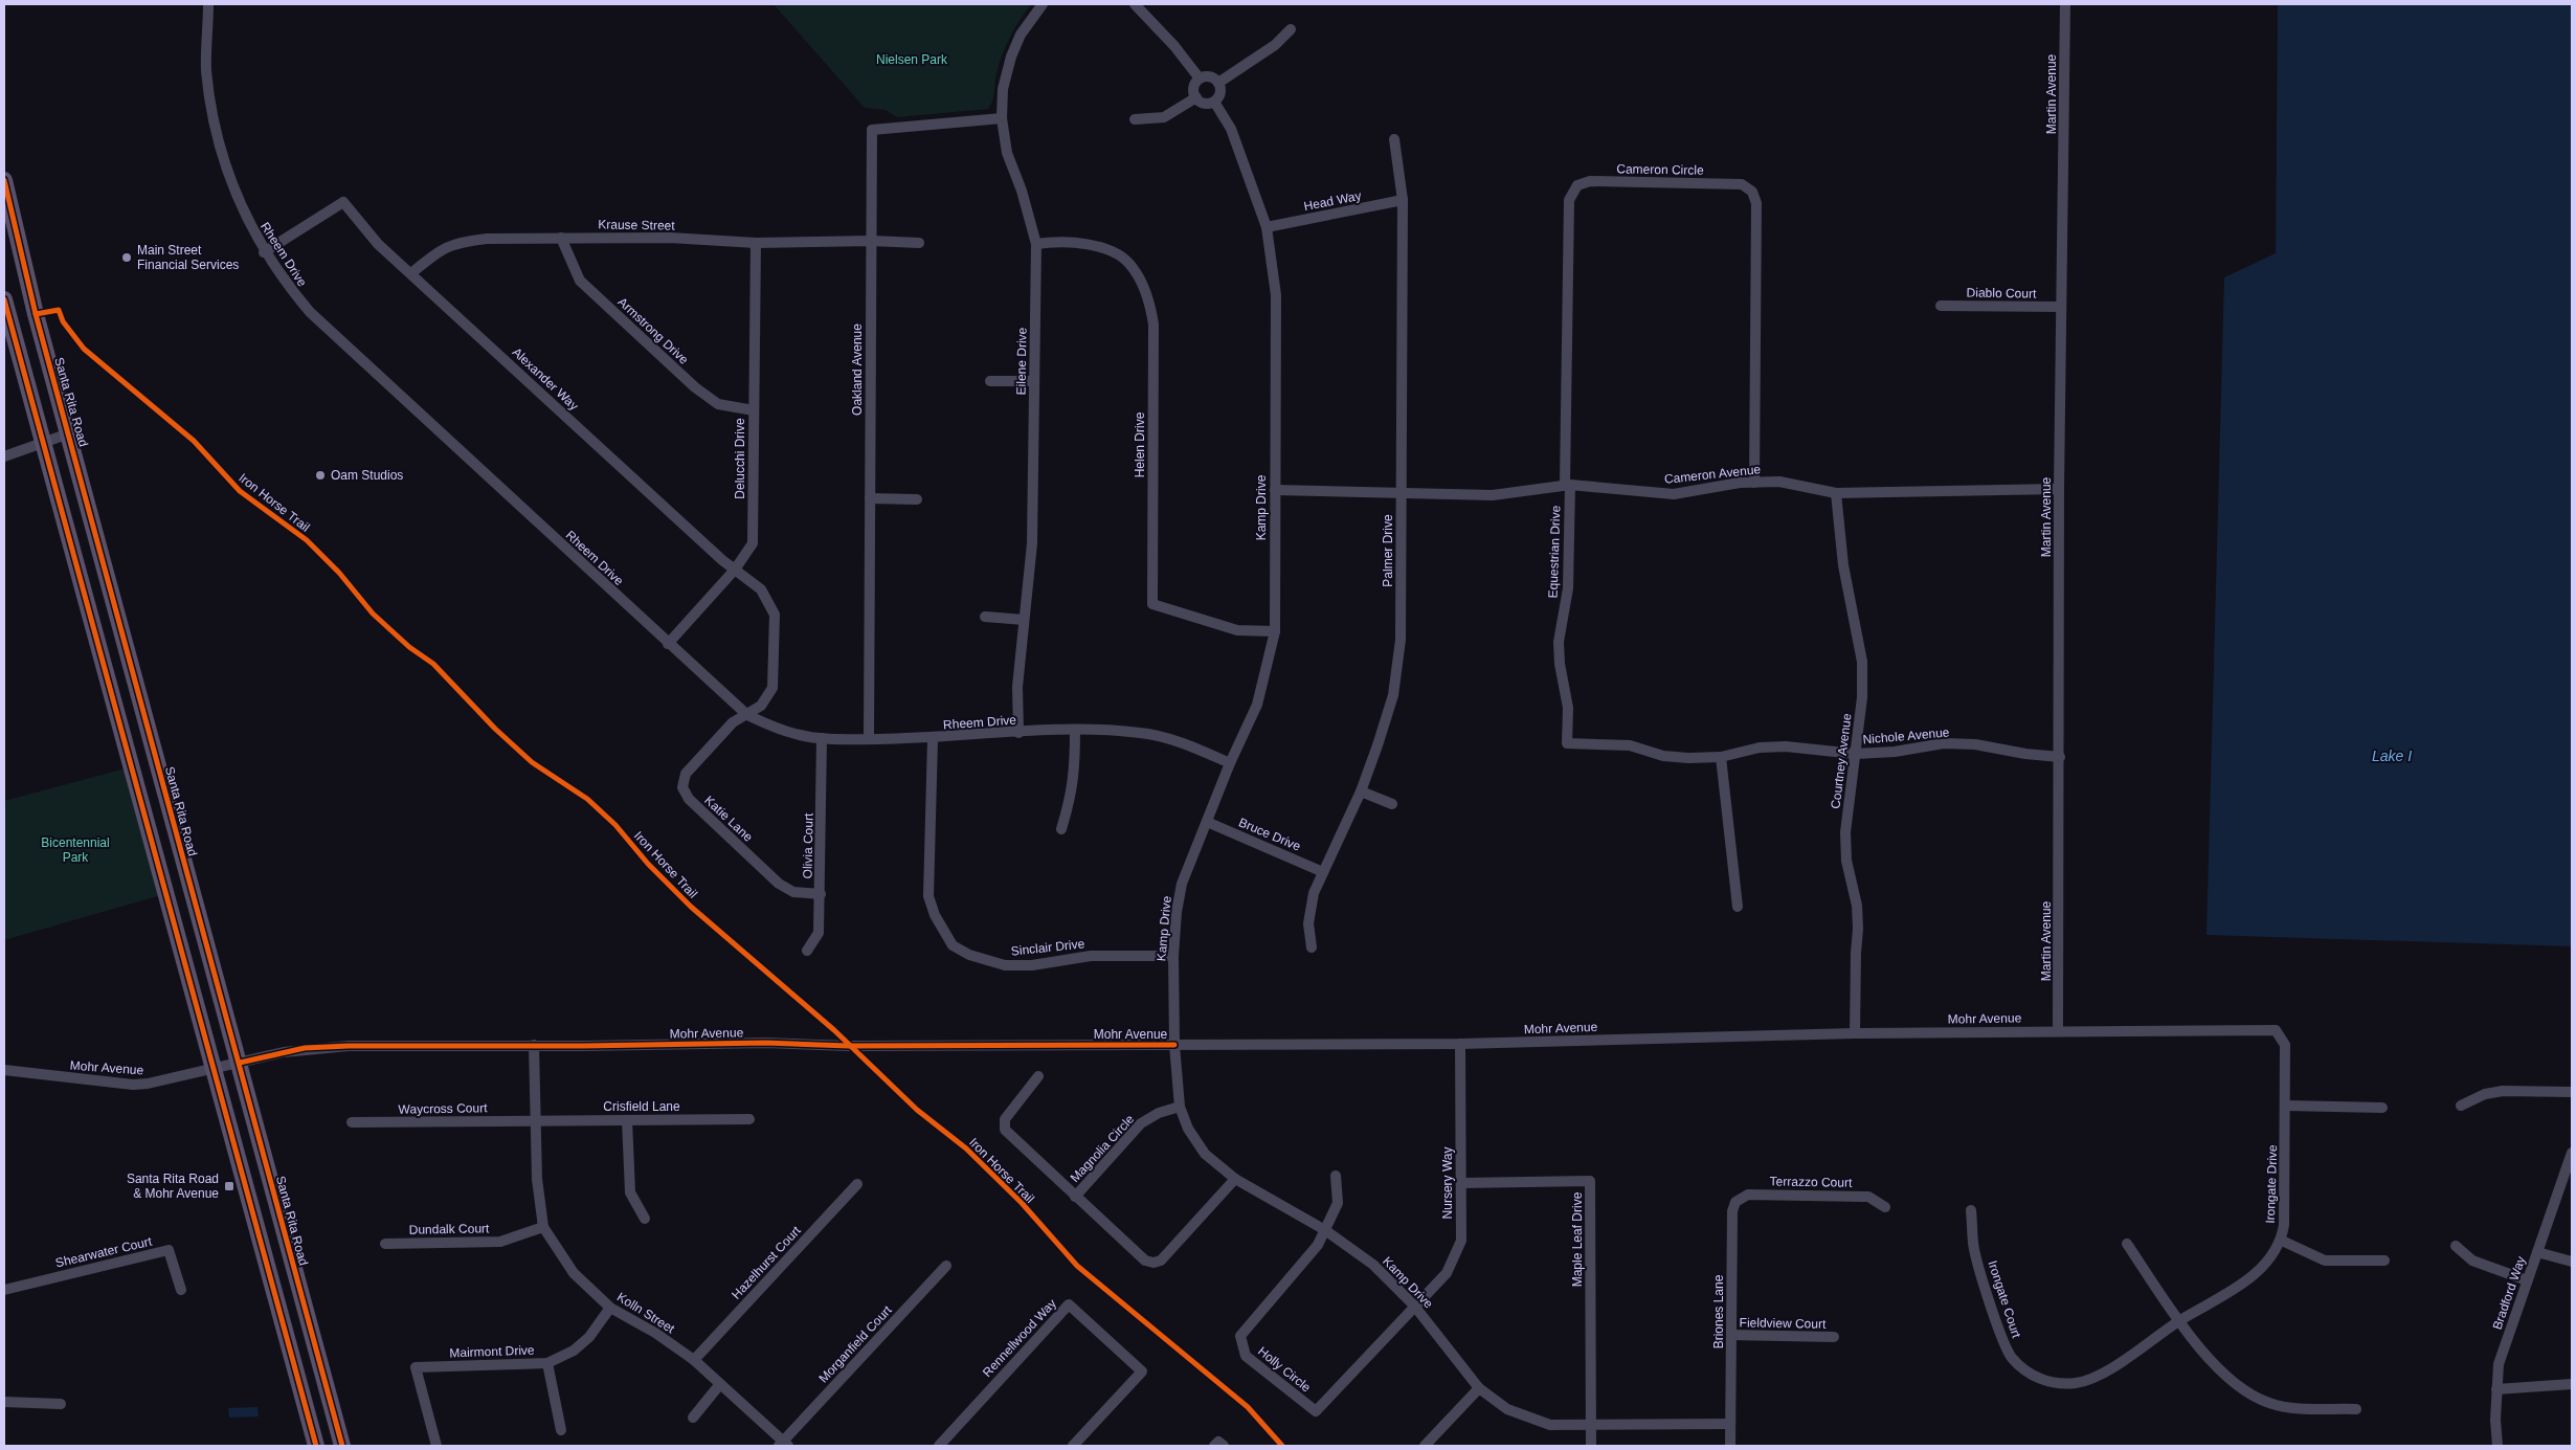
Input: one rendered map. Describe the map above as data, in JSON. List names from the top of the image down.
{
  "streets": {
    "main road": ["Santa Rita Road"],
    "street": [
      "Martin Avenue",
      "Cameron Circle",
      "Head Way",
      "Krause Street",
      "Rheem Drive",
      "Diablo Court",
      "Armstrong Drive",
      "Eilene Drive",
      "Oakland Avenue",
      "Alexander Way",
      "Helen Drive",
      "Delucchi Drive",
      "Cameron Avenue",
      "Kamp Drive",
      "Palmer Drive",
      "Equestrian Drive",
      "Nichole Avenue",
      "Courtney Avenue",
      "Katie Lane",
      "Bruce Drive",
      "Olivia Court",
      "Sinclair Drive",
      "Mohr Avenue",
      "Crisfield Lane",
      "Waycross Court",
      "Magnolia Circle",
      "Terrazzo Court",
      "Nursery Way",
      "Irongate Drive",
      "Dundalk Court",
      "Maple Leaf Drive",
      "Shearwater Court",
      "Hazelhurst Court",
      "Bradford Way",
      "Irongate Court",
      "Briones Lane",
      "Kolln Street",
      "Fieldview Court",
      "Rennellwood Way",
      "Morganfield Court",
      "Mairmont Drive",
      "Holly Circle"
    ],
    "cycle path": ["Iron Horse Trail"]
  },
  "crossings": [
    ["Martin Avenue", "Diablo Court"],
    ["Martin Avenue", "Cameron Avenue"],
    ["Martin Avenue", "Nichole Avenue"],
    ["Martin Avenue", "Mohr Avenue"],
    ["Cameron Circle", "Cameron Avenue"],
    ["Cameron Circle", "Equestrian Drive"],
    ["Head Way", "Kamp Drive"],
    ["Head Way", "Palmer Drive"],
    ["Krause Street", "Armstrong Drive"],
    ["Krause Street", "Oakland Avenue"],
    ["Krause Street", "Alexander Way"],
    ["Krause Street", "Delucchi Drive"],
    ["Rheem Drive", "Eilene Drive"],
    ["Rheem Drive", "Oakland Avenue"],
    ["Rheem Drive", "Alexander Way"],
    ["Rheem Drive", "Delucchi Drive"],
    ["Rheem Drive", "Kamp Drive"],
    ["Rheem Drive", "Katie Lane"],
    ["Rheem Drive", "Olivia Court"],
    ["Rheem Drive", "Sinclair Drive"],
    ["Armstrong Drive", "Delucchi Drive"],
    ["Eilene Drive", "Oakland Avenue"],
    ["Eilene Drive", "Helen Drive"],
    ["Alexander Way", "Delucchi Drive"],
    ["Alexander Way", "Katie Lane"],
    ["Santa Rita Road", "Mohr Avenue"],
    ["Helen Drive", "Kamp Drive"],
    ["Cameron Avenue", "Kamp Drive"],
    ["Cameron Avenue", "Palmer Drive"],
    ["Cameron Avenue", "Equestrian Drive"],
    ["Cameron Avenue", "Courtney Avenue"],
    ["Kamp Drive", "Bruce Drive"],
    ["Kamp Drive", "Sinclair Drive"],
    ["Kamp Drive", "Mohr Avenue"],
    ["Kamp Drive", "Magnolia Circle"],
    ["Kamp Drive", "Nursery Way"],
    ["Kamp Drive", "Maple Leaf Drive"],
    ["Kamp Drive", "Briones Lane"],
    ["Kamp Drive", "Holly Circle"],
    ["Palmer Drive", "Bruce Drive"],
    ["Equestrian Drive", "Nichole Avenue"],
    ["Nichole Avenue", "Courtney Avenue"],
    ["Courtney Avenue", "Mohr Avenue"],
    ["Katie Lane", "Olivia Court"],
    ["Mohr Avenue", "Nursery Way"],
    ["Mohr Avenue", "Irongate Drive"],
    ["Mohr Avenue", "Kolln Street"],
    ["Crisfield Lane", "Waycross Court"],
    ["Crisfield Lane", "Kolln Street"],
    ["Waycross Court", "Kolln Street"],
    ["Terrazzo Court", "Briones Lane"],
    ["Nursery Way", "Maple Leaf Drive"],
    ["Nursery Way", "Holly Circle"],
    ["Irongate Drive", "Irongate Court"],
    ["Dundalk Court", "Kolln Street"],
    ["Hazelhurst Court", "Kolln Street"],
    ["Briones Lane", "Fieldview Court"],
    ["Kolln Street", "Morganfield Court"],
    ["Kolln Street", "Mairmont Drive"]
  ],
  "water": ["Lake I"],
  "parks": ["Nielsen Park", "Bicentennial Park"],
  "places": {
    "other": ["Main Street Financial Services", "Oam Studios"],
    "transit": ["Santa Rita Road & Mohr Avenue"]
  }
}
